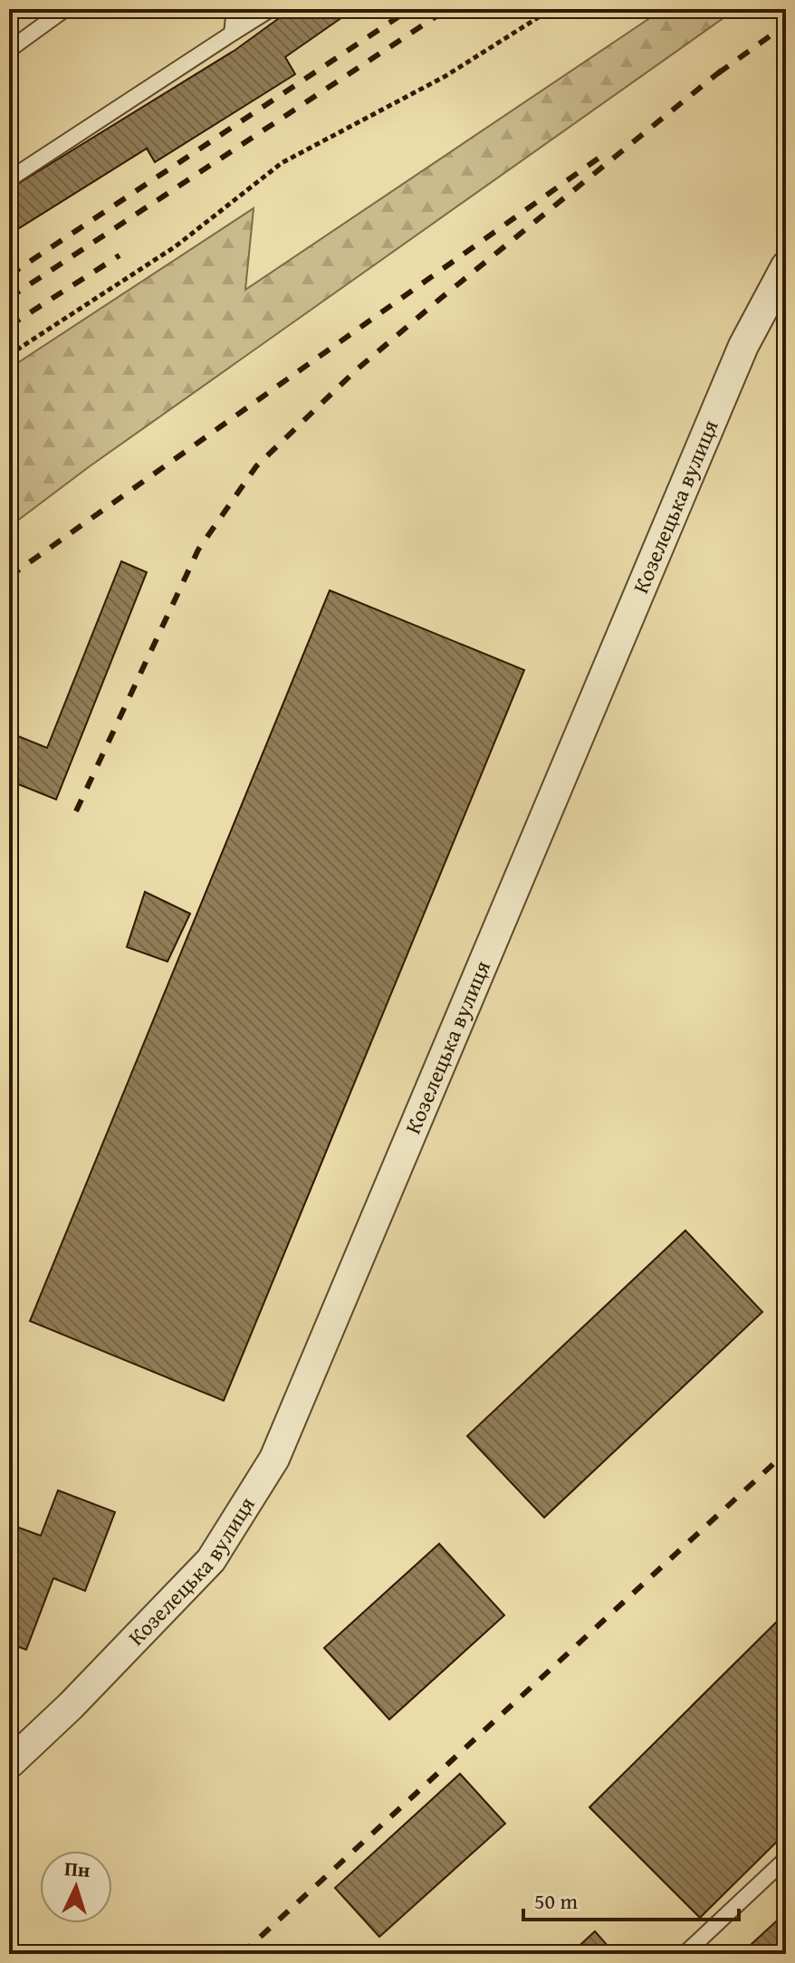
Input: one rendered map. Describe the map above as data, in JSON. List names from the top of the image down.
{
  "streets": {
    "street": ["Козелецька вулиця"]
  },
  "scale_bar": "50 m",
  "north": "top"
}
